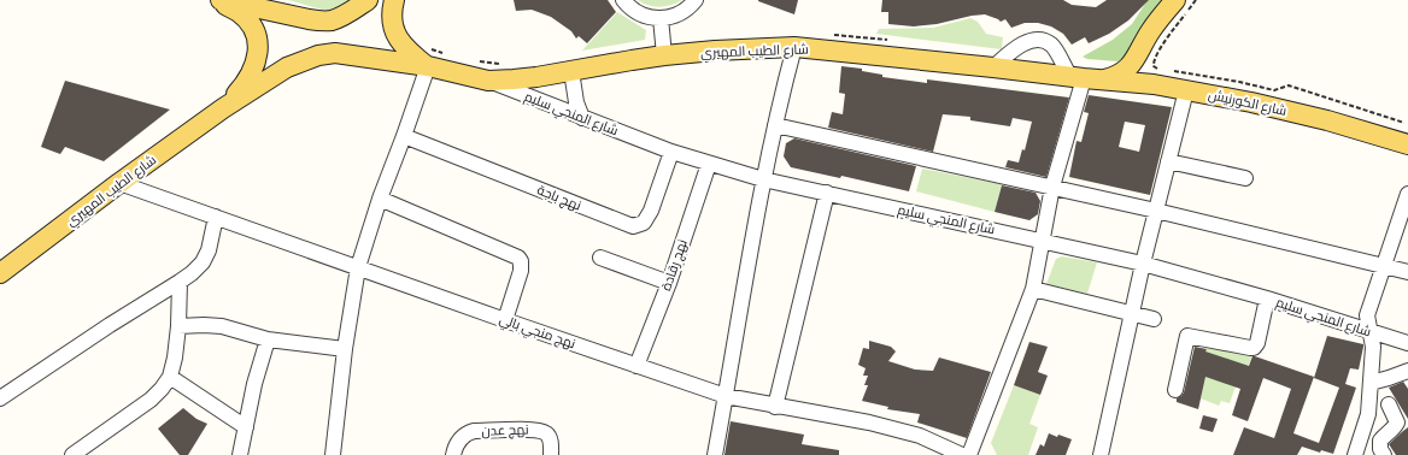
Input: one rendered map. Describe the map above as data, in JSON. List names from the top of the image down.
{
  "streets": {
    "main road": ["شارع الطيب المهيري", "شارع الكورنيش"],
    "street": [
      "شارع المنجي سليم",
      "نهج باجة",
      "نهج رقادة",
      "نهج منجي بالي",
      "نهج عدن"
    ]
  },
  "crossings": [
    ["شارع الطيب المهيري", "شارع الكورنيش"],
    ["شارع الطيب المهيري", "شارع المنجي سليم"],
    ["شارع الطيب المهيري", "نهج منجي بالي"],
    ["شارع المنجي سليم", "نهج باجة"],
    ["شارع المنجي سليم", "نهج رقادة"],
    ["نهج رقادة", "نهج منجي بالي"]
  ]
}
